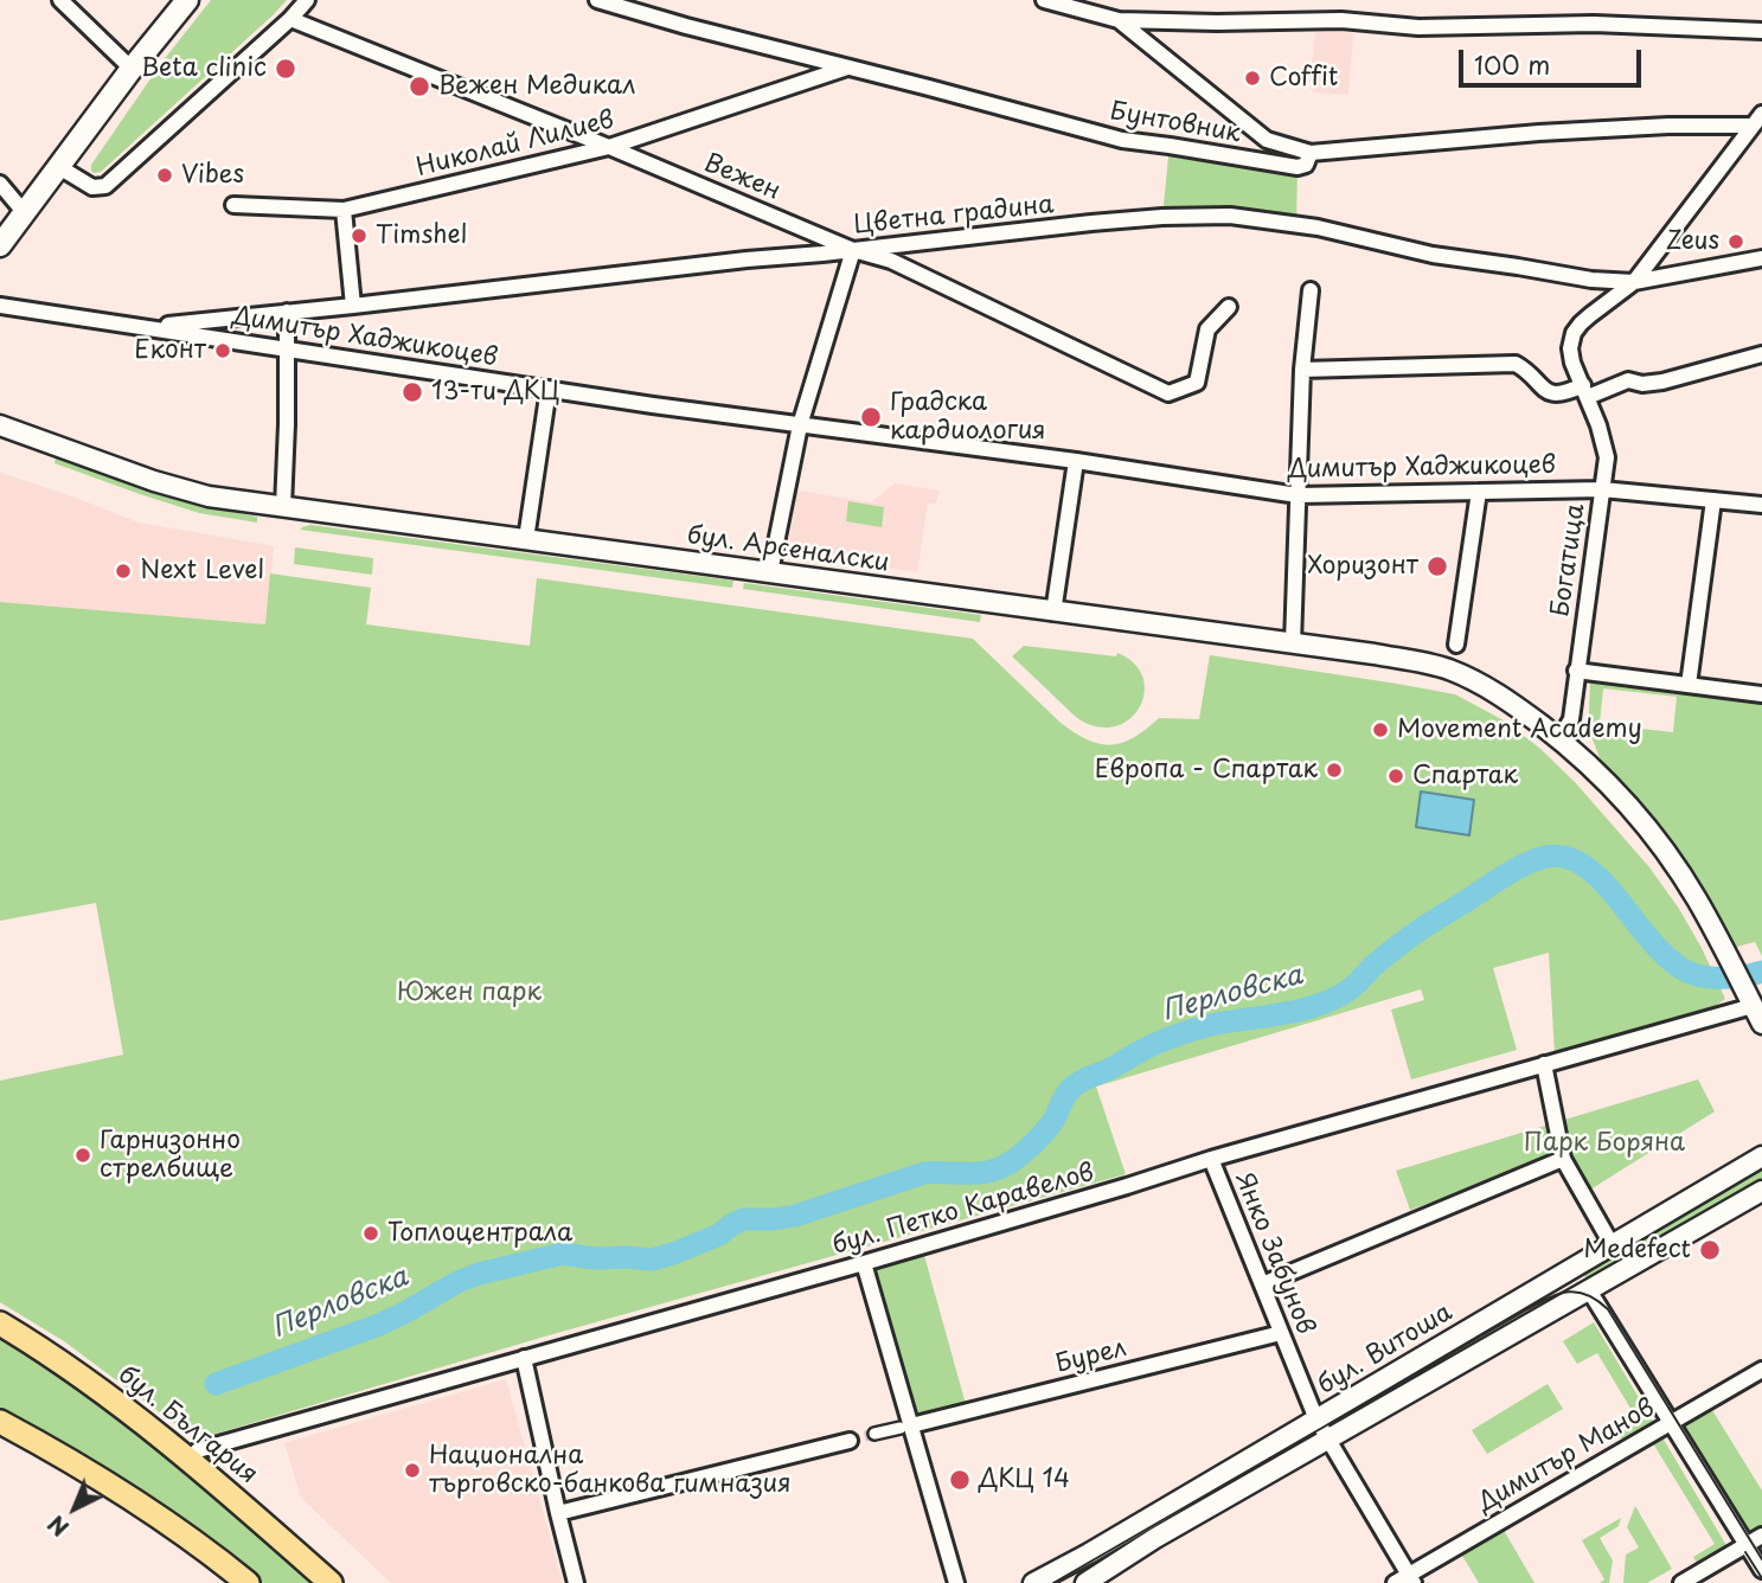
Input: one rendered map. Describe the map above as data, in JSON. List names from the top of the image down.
{
  "streets": {
    "main road": ["бул. България"],
    "street": [
      "Бунтовник",
      "Николай Лилиев",
      "Вежен",
      "Цветна градина",
      "Димитър Хаджикоцев",
      "бул. Арсеналски",
      "Богатица",
      "бул. Петко Каравелов",
      "Янко Забунов",
      "бул. Витоша",
      "Бурел",
      "Димитър Манов"
    ]
  },
  "crossings": [
    ["Бунтовник", "Николай Лилиев"],
    ["Бунтовник", "Богатица"],
    ["Николай Лилиев", "Вежен"],
    ["Вежен", "Цветна градина"],
    ["Цветна градина", "Димитър Хаджикоцев"],
    ["Цветна градина", "Богатица"],
    ["Димитър Хаджикоцев", "Богатица"],
    ["бул. Арсеналски", "Богатица"],
    ["бул. Арсеналски", "бул. Петко Каравелов"],
    ["бул. Петко Каравелов", "Янко Забунов"],
    ["бул. Петко Каравелов", "бул. България"],
    ["Янко Забунов", "бул. Витоша"],
    ["Янко Забунов", "Бурел"],
    ["Янко Забунов", "Димитър Манов"]
  ],
  "water": ["Перловска"],
  "parks": ["Южен парк", "Парк Боряна"],
  "places": [
    "Beta clinic",
    "Coffit",
    "Вежен Медикал",
    "Vibes",
    "Timshel",
    "Zeus",
    "Еконт",
    "13-ти ДКЦ",
    "Градска кардиология",
    "Хоризонт",
    "Next Level",
    "Movement Academy",
    "Европа - Спартак",
    "Спартак",
    "Гарнизонно стрелбище",
    "Топлоцентрала",
    "Medefect",
    "Национална търговско-банкова гимназия",
    "ДКЦ 14"
  ],
  "scale_bar": "100 m",
  "north": "bottom left"
}
